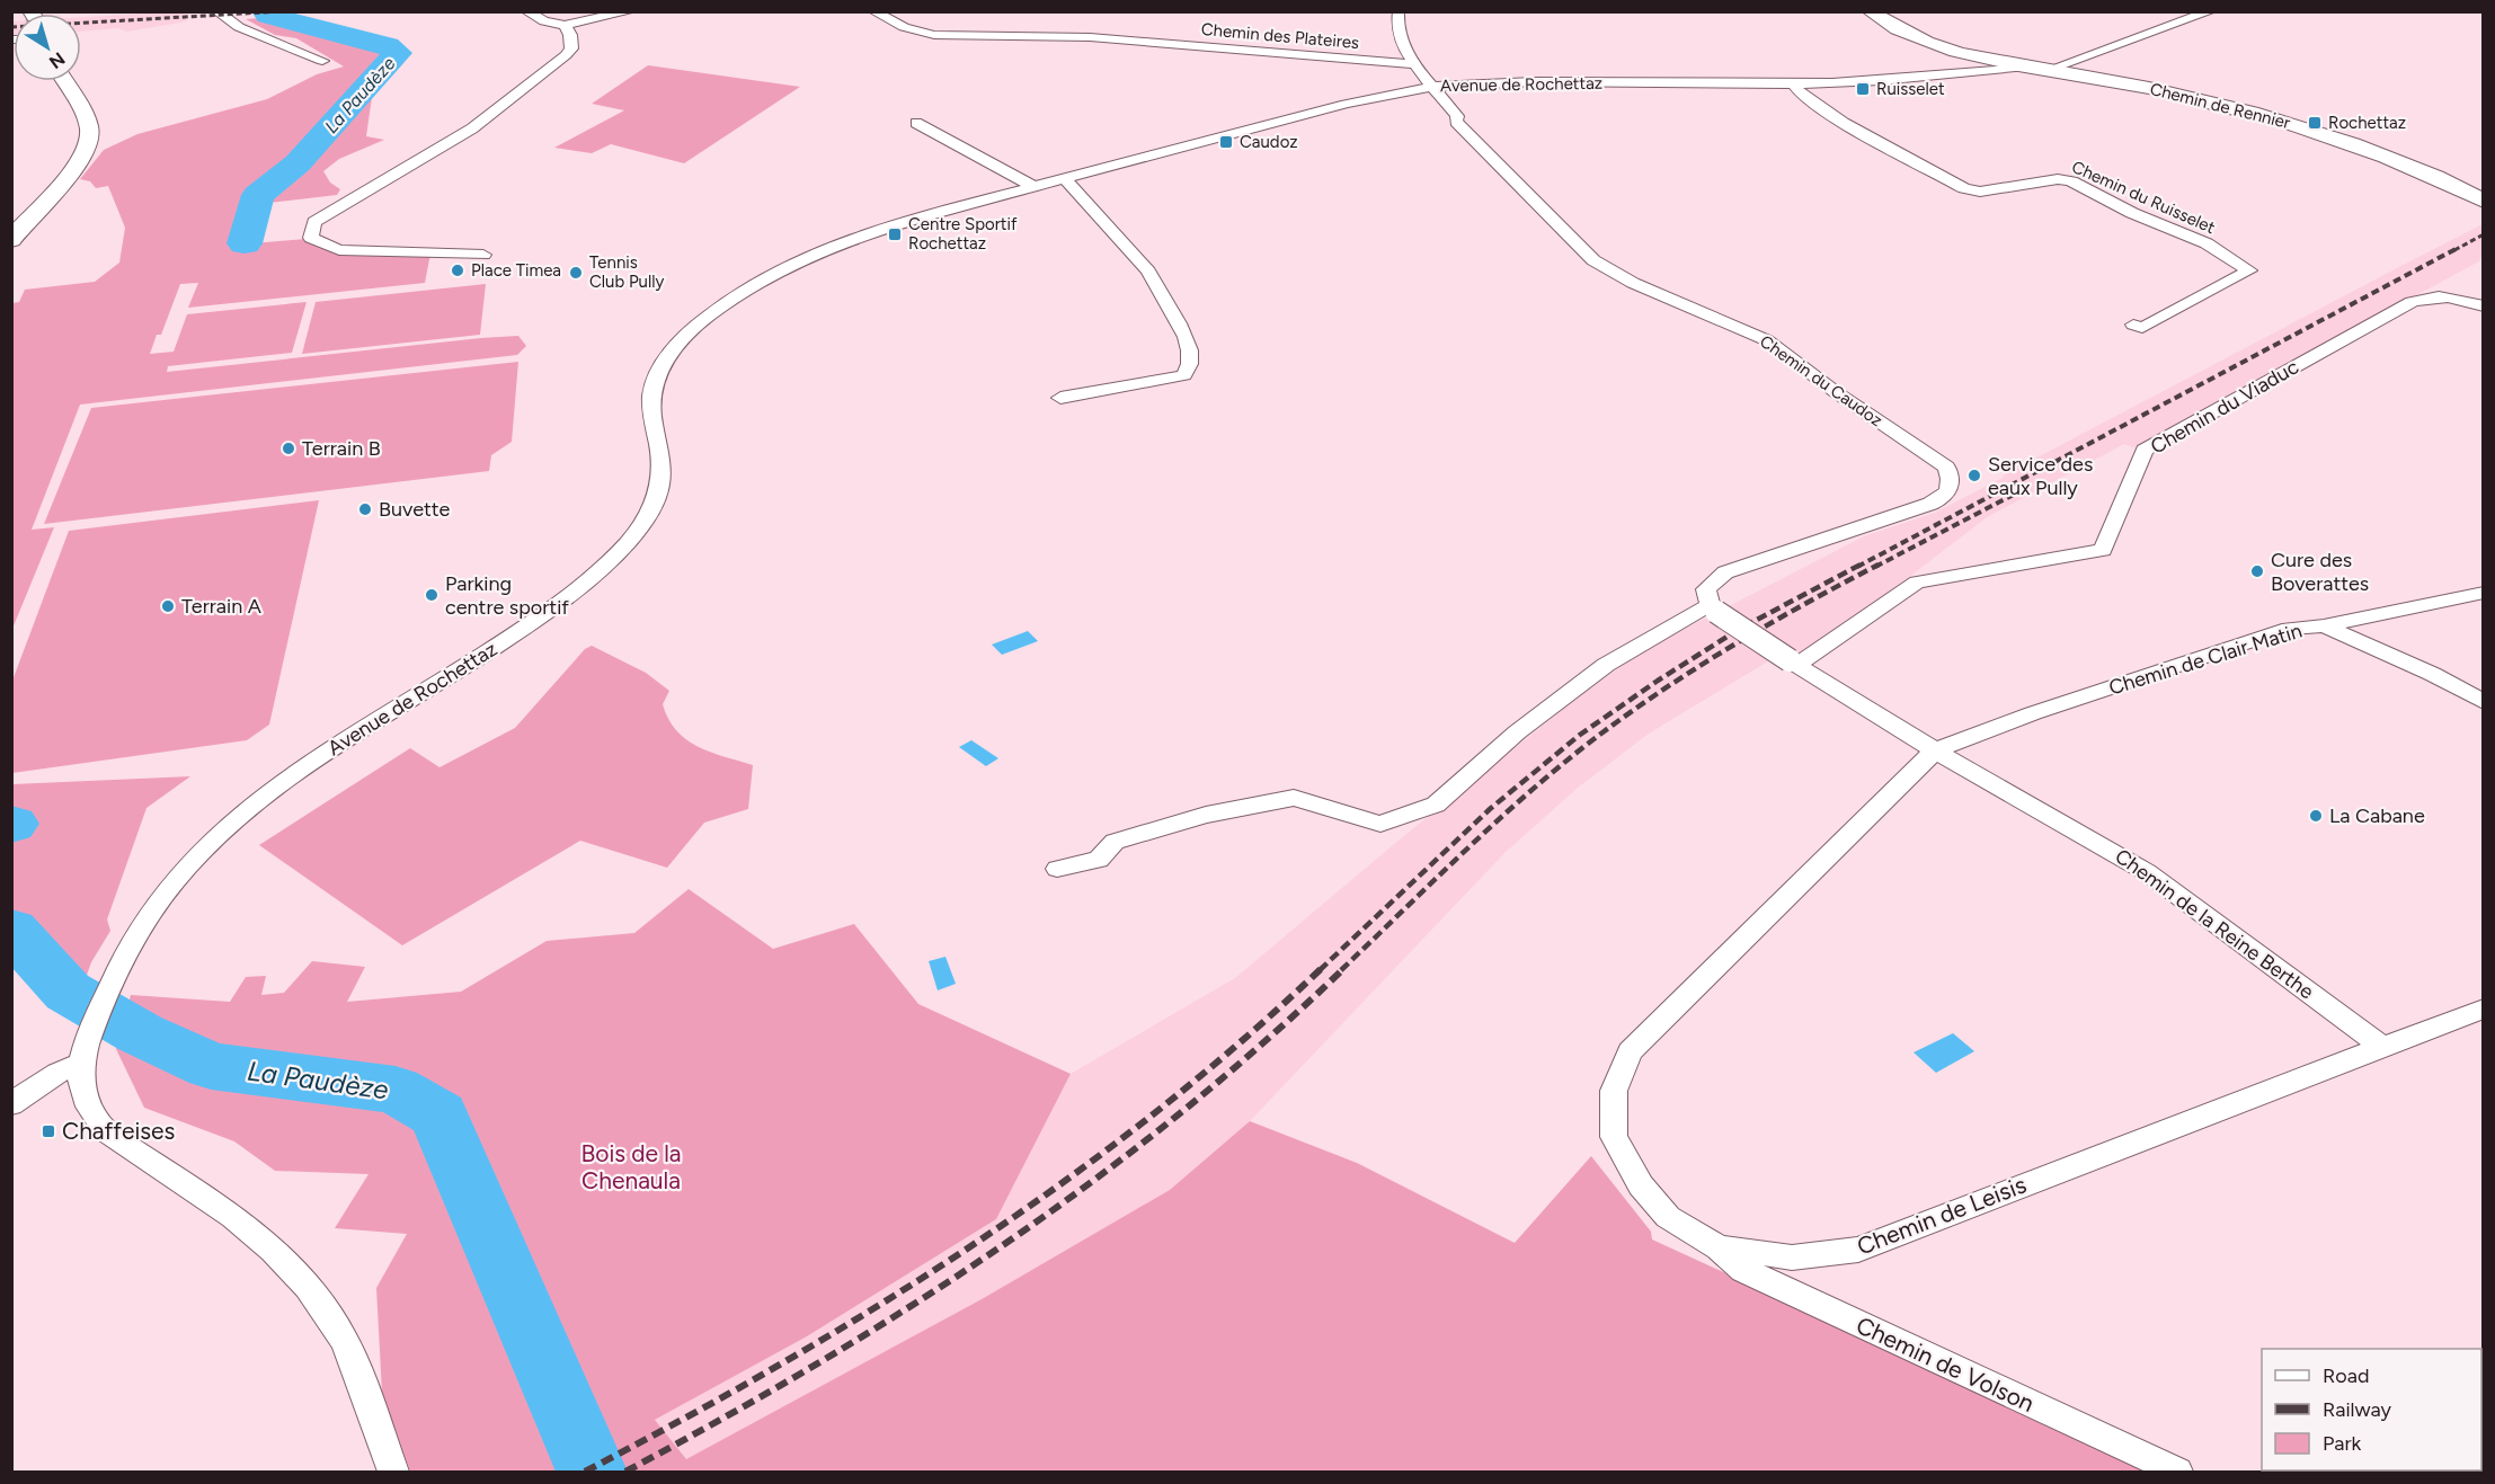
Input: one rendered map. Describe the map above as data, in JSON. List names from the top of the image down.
{
  "streets": {
    "street": [
      "Chemin des Plateires",
      "Avenue de Rochettaz",
      "Chemin de Rennier",
      "Chemin du Ruisselet",
      "Chemin du Caudoz",
      "Chemin du Viaduc",
      "Chemin de Clair Matin",
      "Chemin de la Reine Berthe",
      "Chemin de Leisis",
      "Chemin de Volson"
    ]
  },
  "crossings": [
    ["Chemin des Plateires", "Chemin du Caudoz"],
    ["Avenue de Rochettaz", "Chemin de Rennier"],
    ["Avenue de Rochettaz", "Chemin du Ruisselet"],
    ["Avenue de Rochettaz", "Chemin du Caudoz"],
    ["Chemin de Clair Matin", "Chemin de la Reine Berthe"],
    ["Chemin de Clair Matin", "Chemin de Leisis"],
    ["Chemin de la Reine Berthe", "Chemin de Leisis"],
    ["Chemin de Leisis", "Chemin de Volson"]
  ],
  "water": ["La Paudèze"],
  "parks": ["Bois de la Chenaula"],
  "places": {
    "transit": [
      "Ruisselet",
      "Rochettaz",
      "Caudoz",
      "Centre Sportif Rochettaz",
      "Chaffeises"
    ],
    "other": [
      "Place Timea",
      "Tennis Club Pully",
      "Terrain B",
      "Service des eaux Pully",
      "Buvette",
      "Cure des Boverattes",
      "Parking centre sportif",
      "Terrain A",
      "La Cabane"
    ]
  },
  "legend": ["Road", "Railway", "Park"],
  "north": "bottom right"
}
